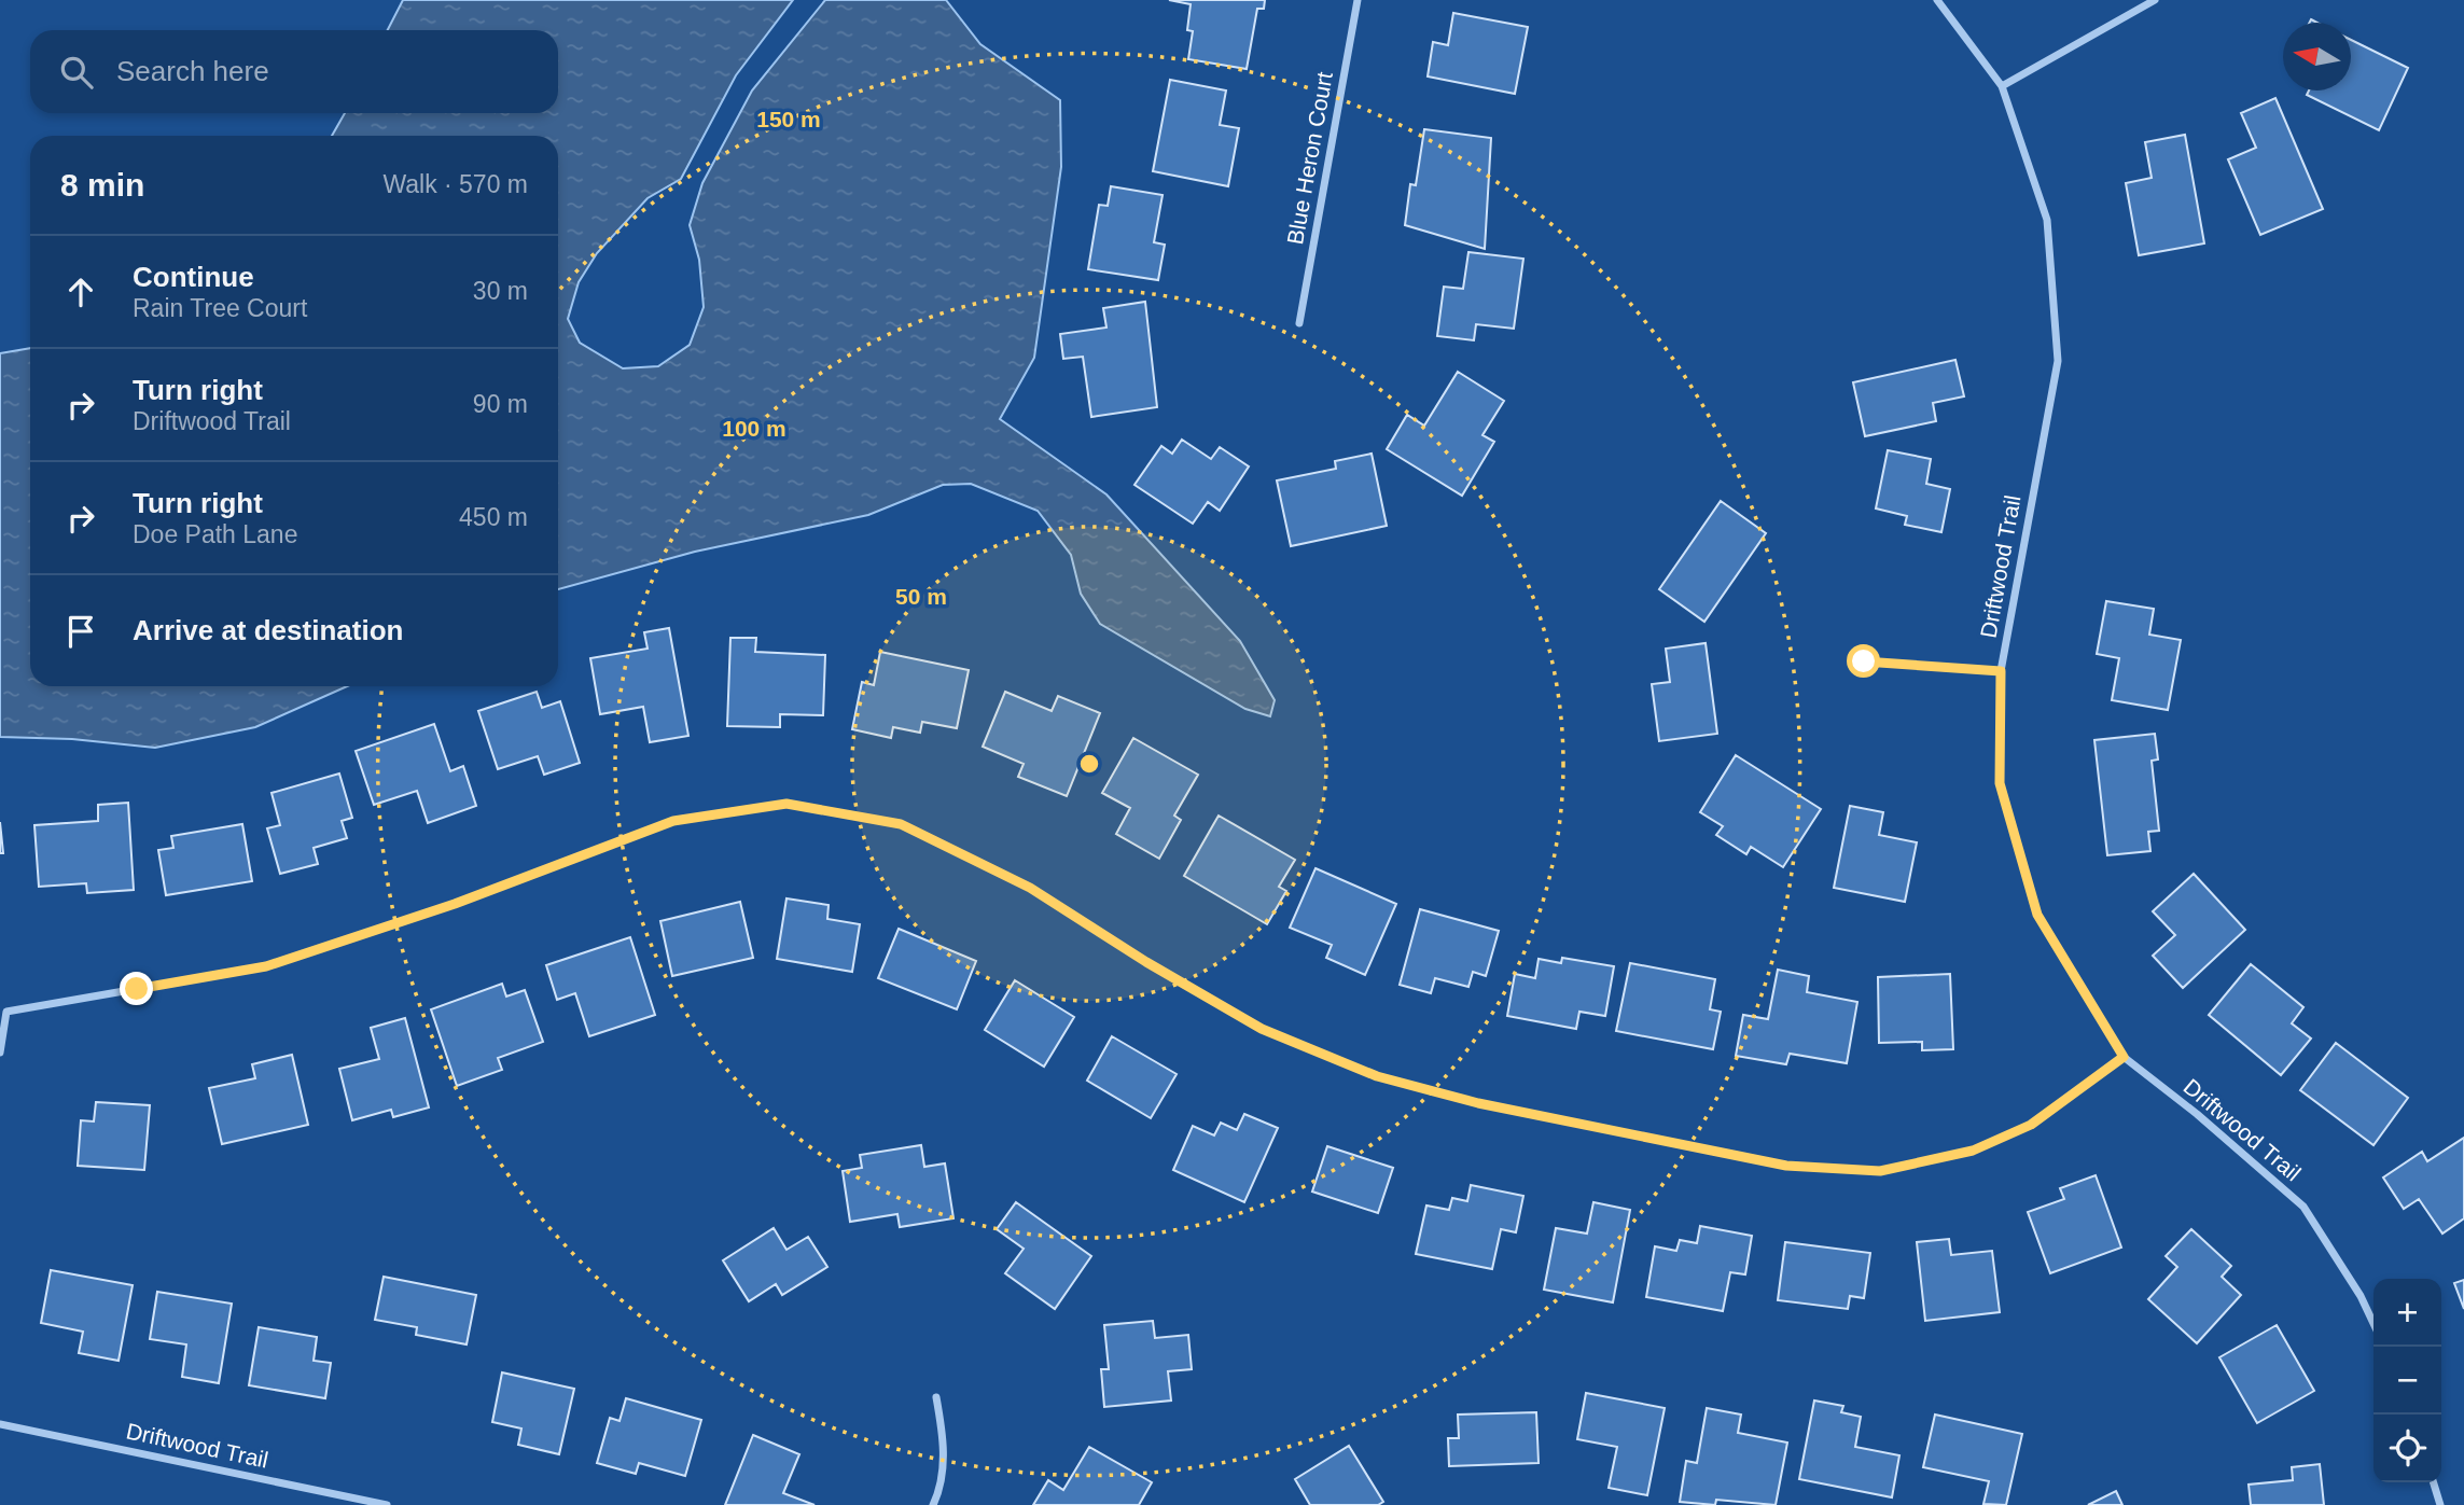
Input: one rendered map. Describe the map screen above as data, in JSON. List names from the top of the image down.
{
  "streets": {
    "street": ["Blue Heron Court", "Driftwood Trail"]
  },
  "north": "left",
  "page": {
    "search": "Search here",
    "heading": ["8 min", "Walk · 570 m"],
    "list": [
      ["Continue", "Rain Tree Court", "30 m"],
      ["Turn right", "Driftwood Trail", "90 m"],
      ["Turn right", "Doe Path Lane", "450 m"],
      "Arrive at destination"
    ],
    "map_buttons": ["+", "−"]
  },
  "rings": ["150 m", "100 m", "50 m"]
}
